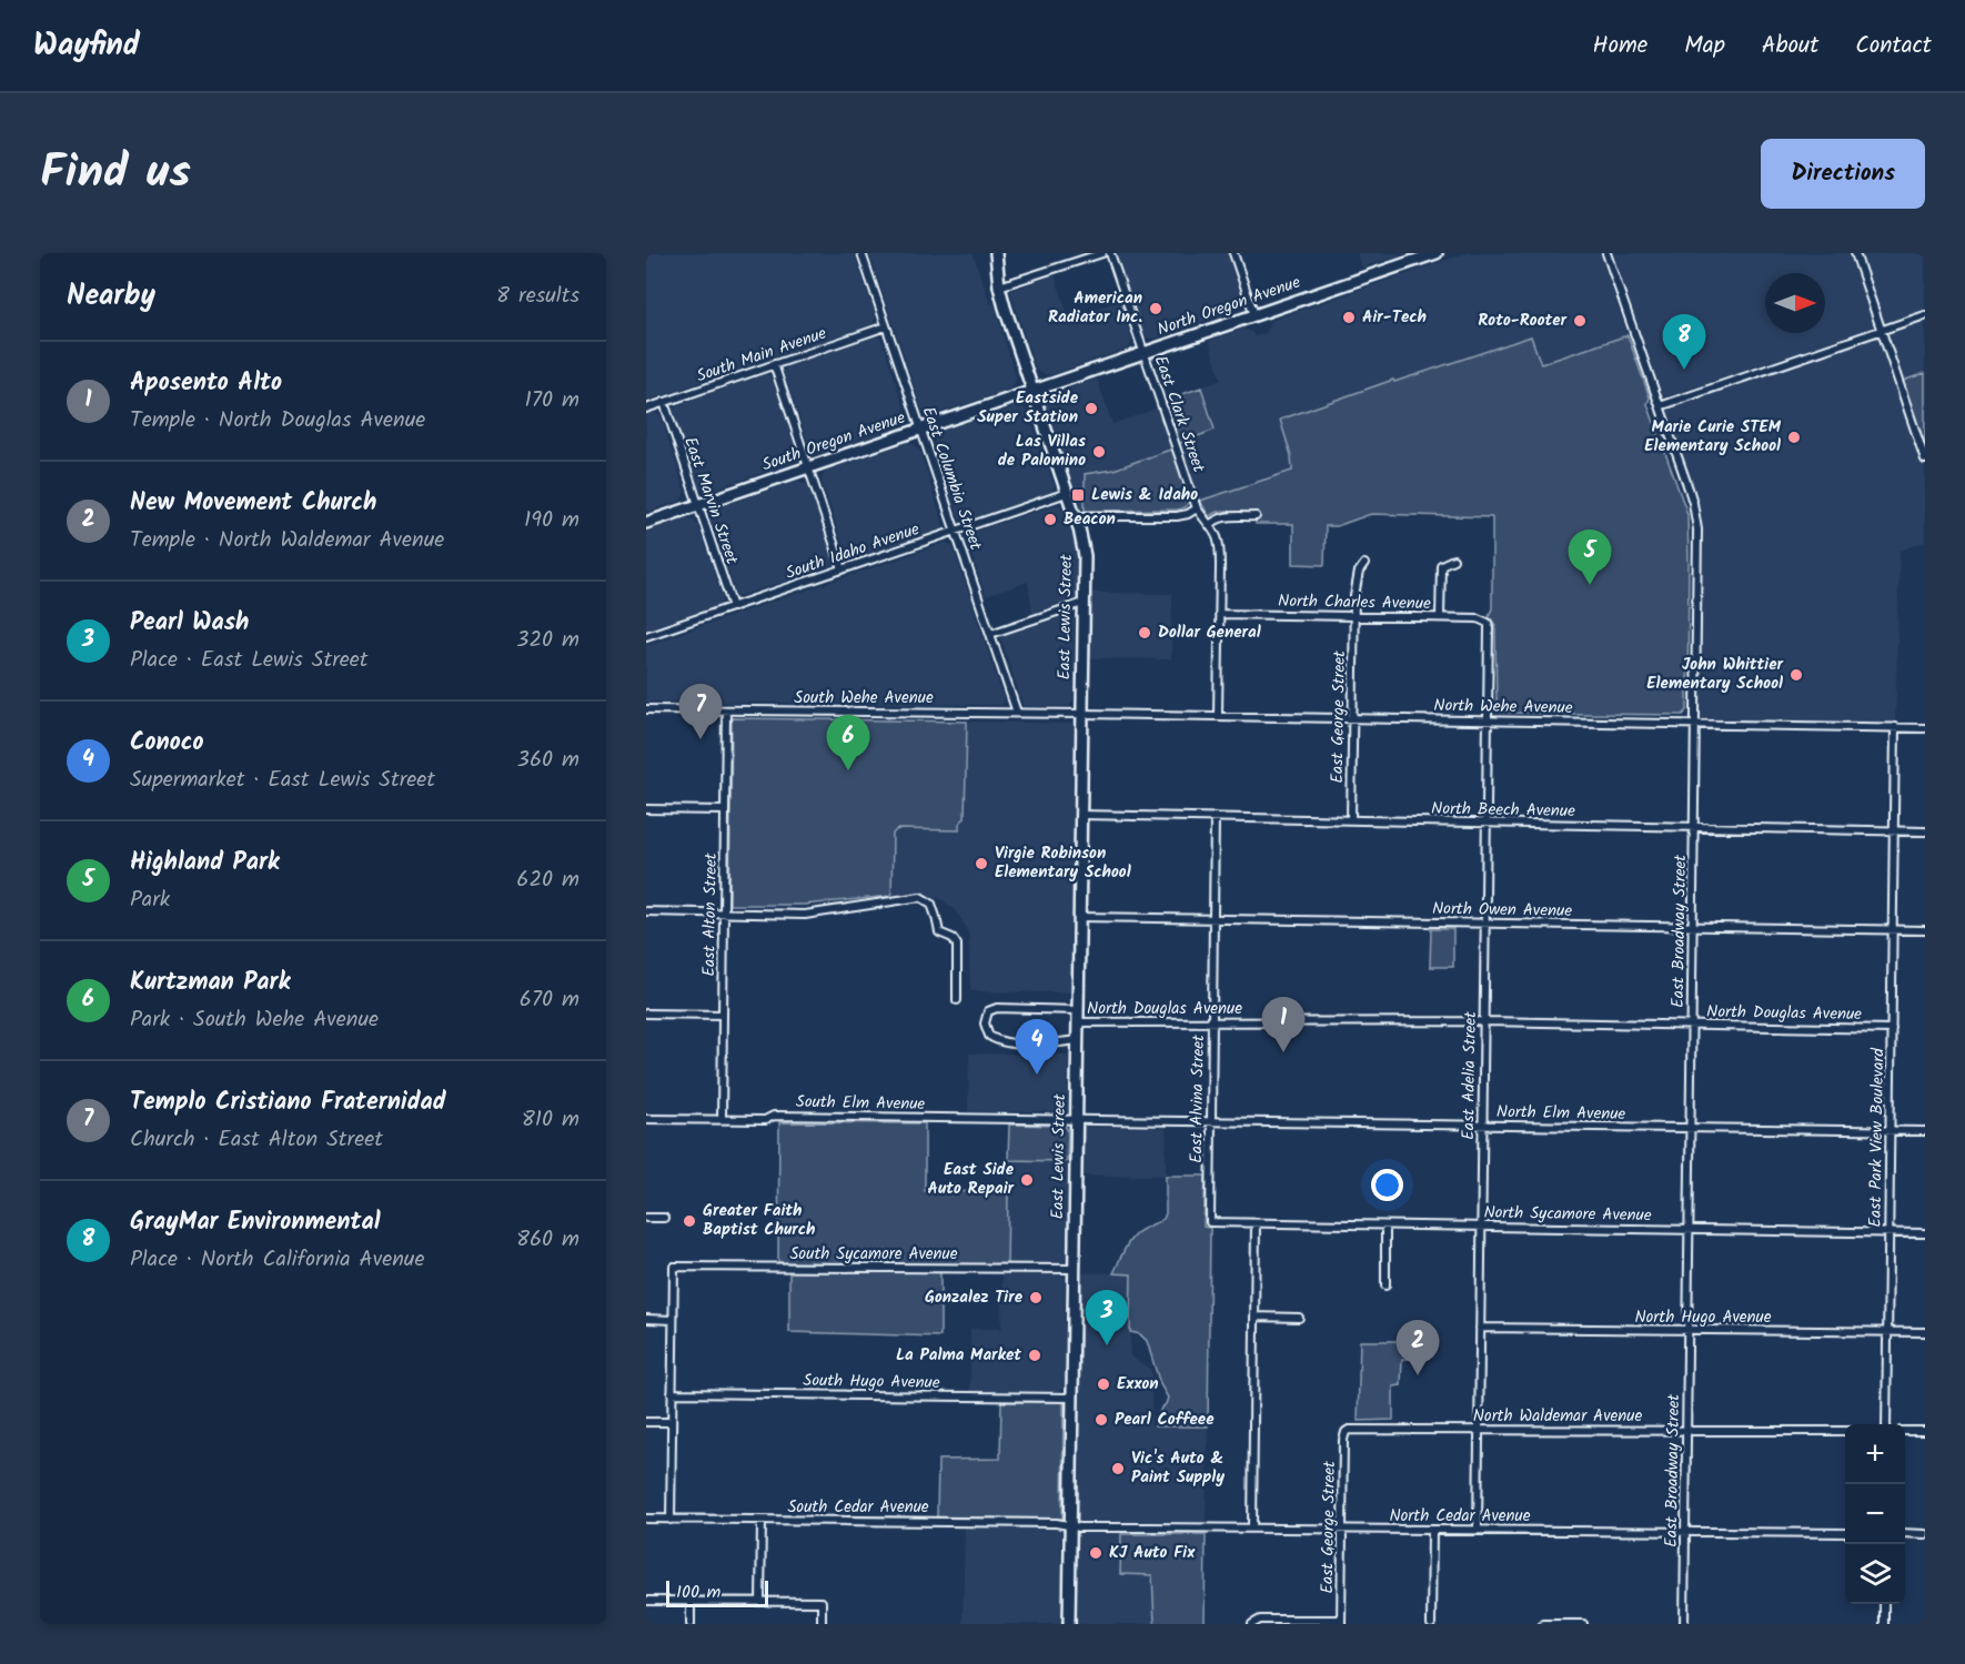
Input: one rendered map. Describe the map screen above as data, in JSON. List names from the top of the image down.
{
  "streets": {
    "main road": ["North Oregon Avenue", "South Oregon Avenue", "East Lewis Street"],
    "street": [
      "South Main Avenue",
      "East Clark Street",
      "East Columbia Street",
      "East Marvin Street",
      "South Idaho Avenue",
      "North Charles Avenue",
      "South Wehe Avenue",
      "North Wehe Avenue",
      "East George Street",
      "North Beech Avenue",
      "North Owen Avenue",
      "East Alton Street",
      "East Broadway Street",
      "North Douglas Avenue",
      "East Adelia Street",
      "East Alvina Street",
      "South Elm Avenue",
      "North Elm Avenue",
      "East Park View Boulevard",
      "North Sycamore Avenue",
      "South Sycamore Avenue",
      "North Hugo Avenue",
      "South Hugo Avenue",
      "North Waldemar Avenue",
      "South Cedar Avenue",
      "North Cedar Avenue"
    ]
  },
  "crossings": [
    ["North Oregon Avenue", "East Clark Street"],
    ["North Oregon Avenue", "South Oregon Avenue"],
    ["North Oregon Avenue", "East Lewis Street"],
    ["South Main Avenue", "East Columbia Street"],
    ["South Main Avenue", "East Marvin Street"],
    ["South Oregon Avenue", "East Columbia Street"],
    ["South Oregon Avenue", "East Marvin Street"],
    ["South Oregon Avenue", "East Lewis Street"],
    ["East Columbia Street", "South Idaho Avenue"],
    ["East Columbia Street", "South Wehe Avenue"],
    ["East Marvin Street", "South Idaho Avenue"],
    ["South Idaho Avenue", "East Lewis Street"],
    ["North Charles Avenue", "East George Street"],
    ["North Charles Avenue", "East Adelia Street"],
    ["East Lewis Street", "South Wehe Avenue"],
    ["East Lewis Street", "North Wehe Avenue"],
    ["East Lewis Street", "North Beech Avenue"],
    ["East Lewis Street", "North Owen Avenue"],
    ["East Lewis Street", "North Douglas Avenue"],
    ["East Lewis Street", "South Elm Avenue"],
    ["East Lewis Street", "North Elm Avenue"],
    ["East Lewis Street", "South Sycamore Avenue"],
    ["East Lewis Street", "South Hugo Avenue"],
    ["East Lewis Street", "South Cedar Avenue"],
    ["East Lewis Street", "North Cedar Avenue"],
    ["South Wehe Avenue", "North Wehe Avenue"],
    ["South Wehe Avenue", "East Alton Street"],
    ["North Wehe Avenue", "East George Street"],
    ["North Wehe Avenue", "East Broadway Street"],
    ["North Wehe Avenue", "East Adelia Street"],
    ["North Wehe Avenue", "East Park View Boulevard"],
    ["East George Street", "North Beech Avenue"],
    ["East George Street", "North Waldemar Avenue"],
    ["East George Street", "North Cedar Avenue"],
    ["North Beech Avenue", "East Broadway Street"],
    ["North Beech Avenue", "East Adelia Street"],
    ["North Beech Avenue", "East Alvina Street"],
    ["North Beech Avenue", "East Park View Boulevard"],
    ["North Owen Avenue", "East Broadway Street"],
    ["North Owen Avenue", "East Adelia Street"],
    ["North Owen Avenue", "East Alvina Street"],
    ["North Owen Avenue", "East Park View Boulevard"],
    ["East Alton Street", "South Elm Avenue"],
    ["East Broadway Street", "North Douglas Avenue"],
    ["East Broadway Street", "North Elm Avenue"],
    ["East Broadway Street", "North Sycamore Avenue"],
    ["East Broadway Street", "North Hugo Avenue"],
    ["East Broadway Street", "North Waldemar Avenue"],
    ["East Broadway Street", "North Cedar Avenue"],
    ["North Douglas Avenue", "East Adelia Street"],
    ["North Douglas Avenue", "East Alvina Street"],
    ["North Douglas Avenue", "East Park View Boulevard"],
    ["East Adelia Street", "North Elm Avenue"],
    ["East Adelia Street", "North Sycamore Avenue"],
    ["East Adelia Street", "North Hugo Avenue"],
    ["East Adelia Street", "North Waldemar Avenue"],
    ["East Adelia Street", "North Cedar Avenue"],
    ["East Alvina Street", "North Elm Avenue"],
    ["East Alvina Street", "North Sycamore Avenue"],
    ["South Elm Avenue", "North Elm Avenue"],
    ["North Elm Avenue", "East Park View Boulevard"],
    ["East Park View Boulevard", "North Sycamore Avenue"],
    ["East Park View Boulevard", "North Hugo Avenue"],
    ["South Cedar Avenue", "North Cedar Avenue"]
  ],
  "places": {
    "other": [
      "American Radiator Inc.",
      "Air-Tech",
      "Roto-Rooter",
      "Eastside Super Station",
      "Marie Curie STEM Elementary School",
      "Las Villas de Palomino",
      "Beacon",
      "Dollar General",
      "John Whittier Elementary School",
      "Virgie Robinson Elementary School",
      "East Side Auto Repair",
      "Greater Faith Baptist Church",
      "Gonzalez Tire",
      "La Palma Market",
      "Exxon",
      "Pearl Coffeee",
      "Vic's Auto & Paint Supply",
      "KJ Auto Fix"
    ],
    "transit": ["Lewis & Idaho"]
  },
  "scale_bar": "100 m",
  "north": "right",
  "page": {
    "header": "Wayfind",
    "nav": [
      "Home",
      "Map",
      "About",
      "Contact"
    ],
    "title": "Find us",
    "buttons": "Directions",
    "heading": ["Nearby", "8 results"],
    "pins": [
      "8",
      "5",
      "7",
      "6",
      "1",
      "4",
      "3",
      "2"
    ],
    "list": [
      {
        "mark": "1",
        "name": "Aposento Alto",
        "note": "Temple · North Douglas Avenue",
        "value": "170 m"
      },
      {
        "mark": "2",
        "name": "New Movement Church",
        "note": "Temple · North Waldemar Avenue",
        "value": "190 m"
      },
      {
        "mark": "3",
        "name": "Pearl Wash",
        "note": "Place · East Lewis Street",
        "value": "320 m"
      },
      {
        "mark": "4",
        "name": "Conoco",
        "note": "Supermarket · East Lewis Street",
        "value": "360 m"
      },
      {
        "mark": "5",
        "name": "Highland Park",
        "note": "Park",
        "value": "620 m"
      },
      {
        "mark": "6",
        "name": "Kurtzman Park",
        "note": "Park · South Wehe Avenue",
        "value": "670 m"
      },
      {
        "mark": "7",
        "name": "Templo Cristiano Fraternidad",
        "note": "Church · East Alton Street",
        "value": "810 m"
      },
      {
        "mark": "8",
        "name": "GrayMar Environmental",
        "note": "Place · North California Avenue",
        "value": "860 m"
      }
    ],
    "map_buttons": ["+", "−"],
    "scale": "100 m"
  }
}
